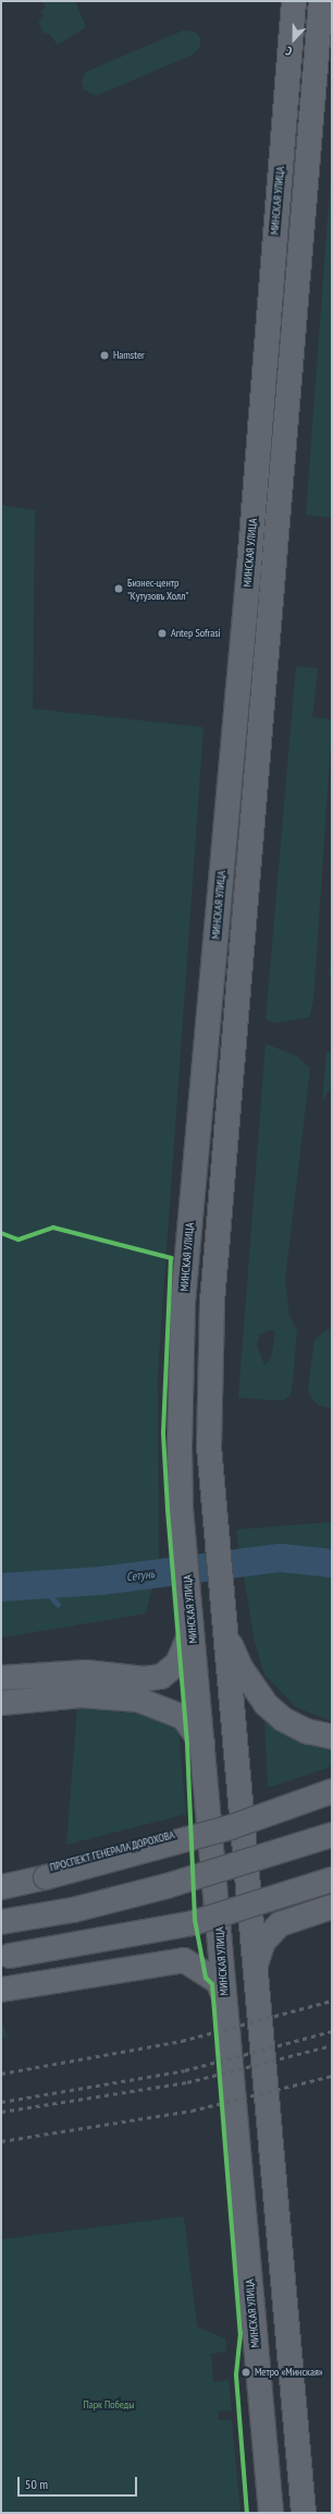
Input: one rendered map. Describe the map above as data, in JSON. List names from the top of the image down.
{
  "streets": {
    "main road": ["МИНСКАЯ УЛИЦА", "ПРОСПЕКТ ГЕНЕРАЛА ДОРОХОВА"]
  },
  "water": ["Сетунь"],
  "parks": ["Парк Победы"],
  "places": [
    "Hamster",
    "Бизнес-центр \"Кутузовъ Холл\"",
    "Antep Sofrasi",
    "Метро «Минская»"
  ],
  "scale_bar": "50 m",
  "north": "bottom"
}
